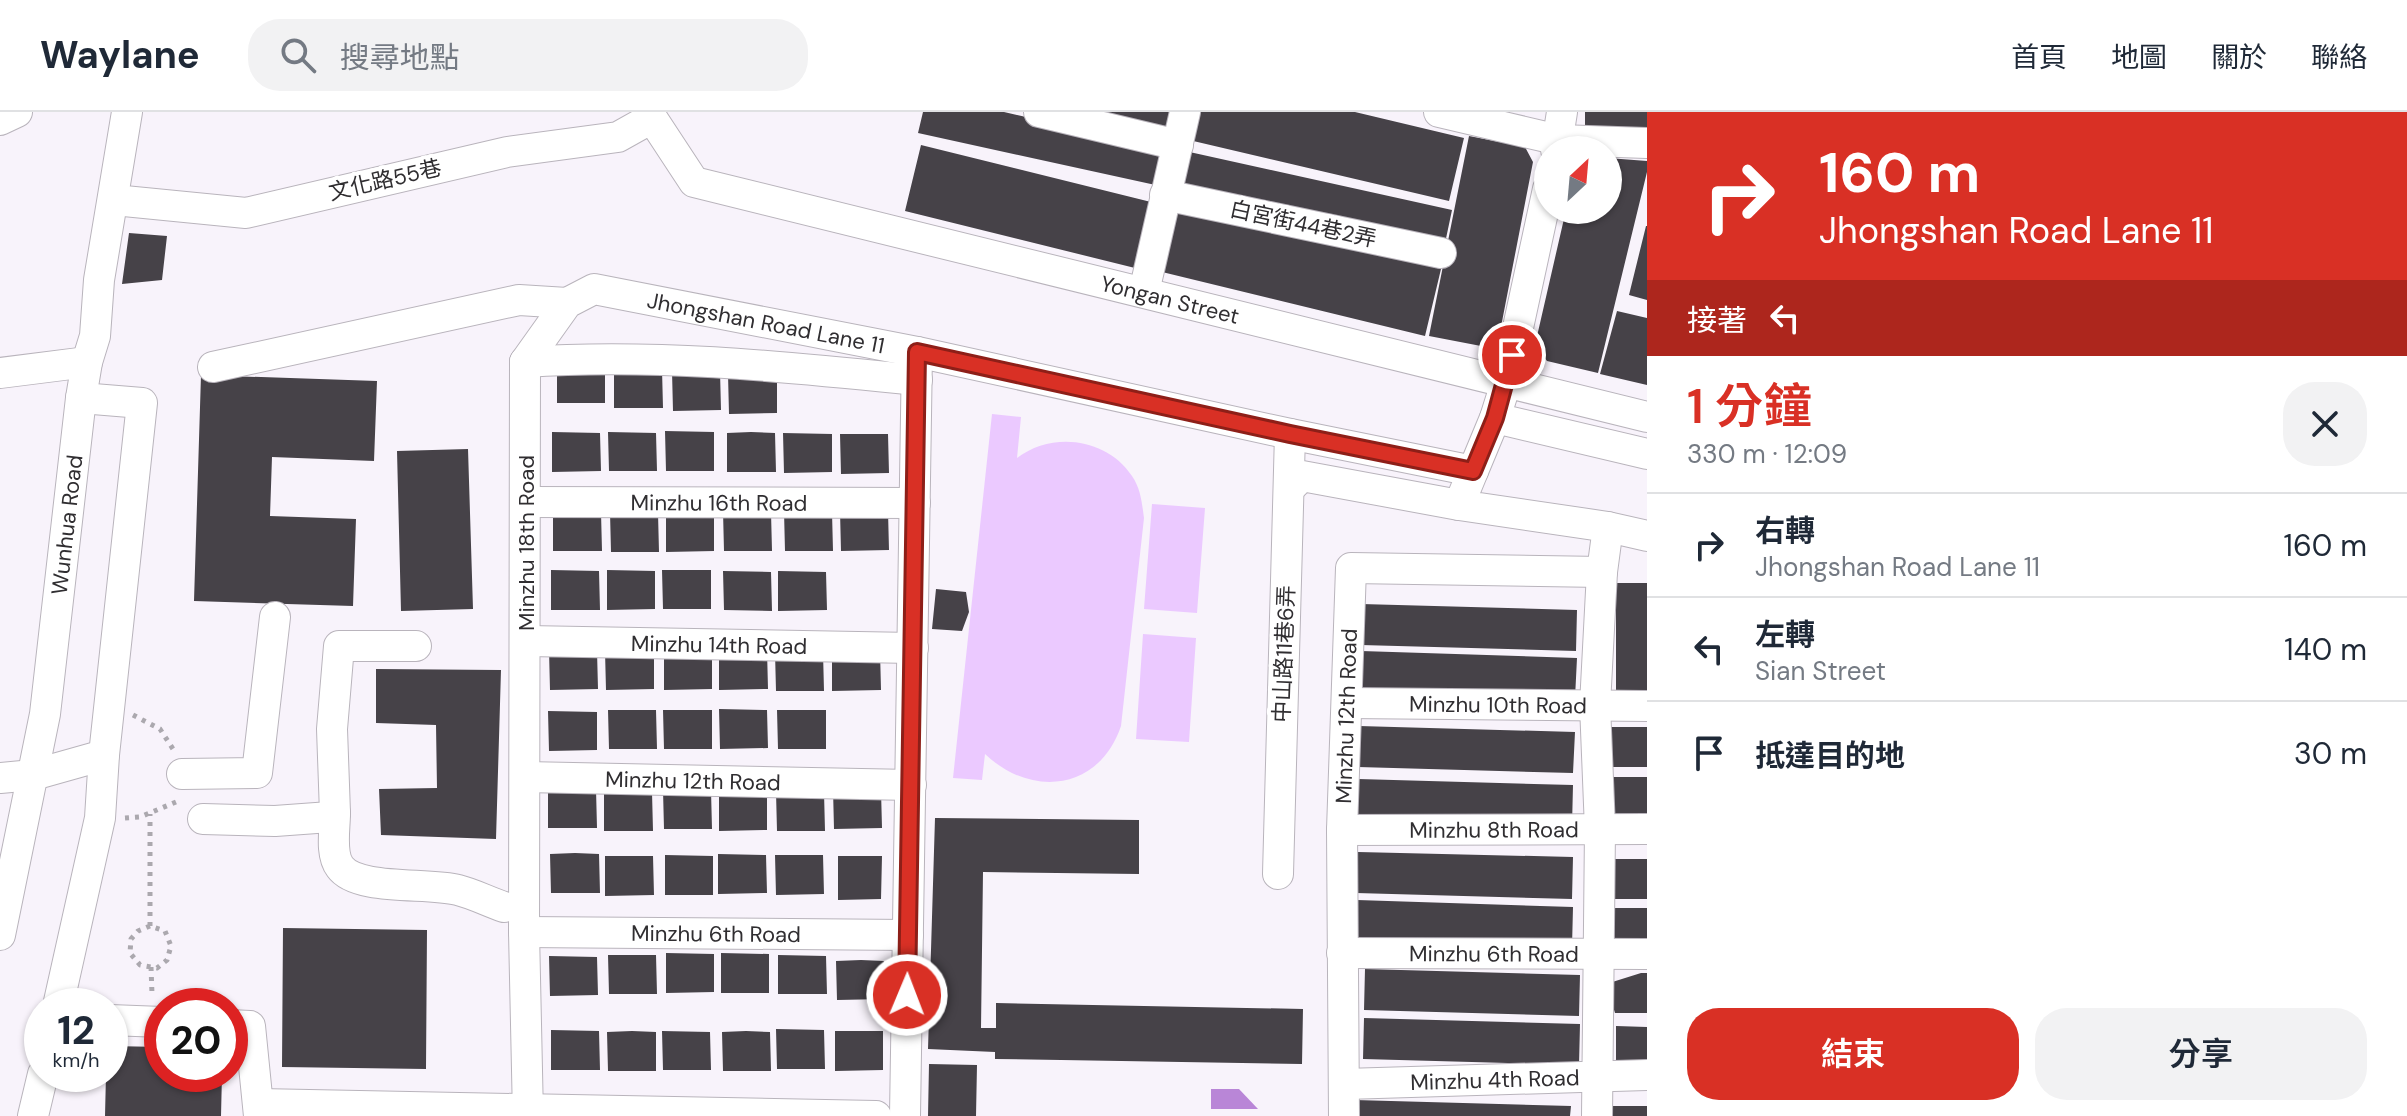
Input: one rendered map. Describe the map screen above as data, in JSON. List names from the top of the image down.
{
  "streets": {
    "street": [
      "文化路55巷",
      "白宮街44巷2弄",
      "Yongan Street",
      "Jhongshan Road Lane 11",
      "Minzhu 16th Road",
      "Wunhua Road",
      "Minzhu 18th Road",
      "Minzhu 14th Road",
      "中山路11巷6弄",
      "Minzhu 10th Road",
      "Minzhu 12th Road",
      "Minzhu 8th Road",
      "Minzhu 6th Road",
      "Minzhu 4th Road"
    ]
  },
  "crossings": [
    ["文化路55巷", "Yongan Street"],
    ["文化路55巷", "Wunhua Road"],
    ["Jhongshan Road Lane 11", "中山路11巷6弄"],
    ["Minzhu 16th Road", "Minzhu 18th Road"],
    ["Minzhu 18th Road", "Minzhu 14th Road"],
    ["Minzhu 18th Road", "Minzhu 12th Road"],
    ["Minzhu 18th Road", "Minzhu 6th Road"],
    ["Minzhu 10th Road", "Minzhu 12th Road"],
    ["Minzhu 12th Road", "Minzhu 8th Road"],
    ["Minzhu 12th Road", "Minzhu 6th Road"],
    ["Minzhu 12th Road", "Minzhu 4th Road"]
  ],
  "north": "top right",
  "page": {
    "header": "Waylane",
    "search": "搜尋地點",
    "nav": [
      "首頁",
      "地圖",
      "關於",
      "聯絡"
    ],
    "turn": ["160 m", "Jhongshan Road Lane 11"],
    "then": "接著",
    "heading": ["1 分鐘", "330 m · 12:09"],
    "list": [
      {
        "name": "右轉",
        "note": "Jhongshan Road Lane 11",
        "value": "160 m"
      },
      {
        "name": "左轉",
        "note": "Sian Street",
        "value": "140 m"
      },
      {
        "name": "抵達目的地",
        "value": "30 m"
      }
    ],
    "speed": "12 km/h",
    "limit": "20",
    "buttons": ["結束", "分享"]
  }
}
